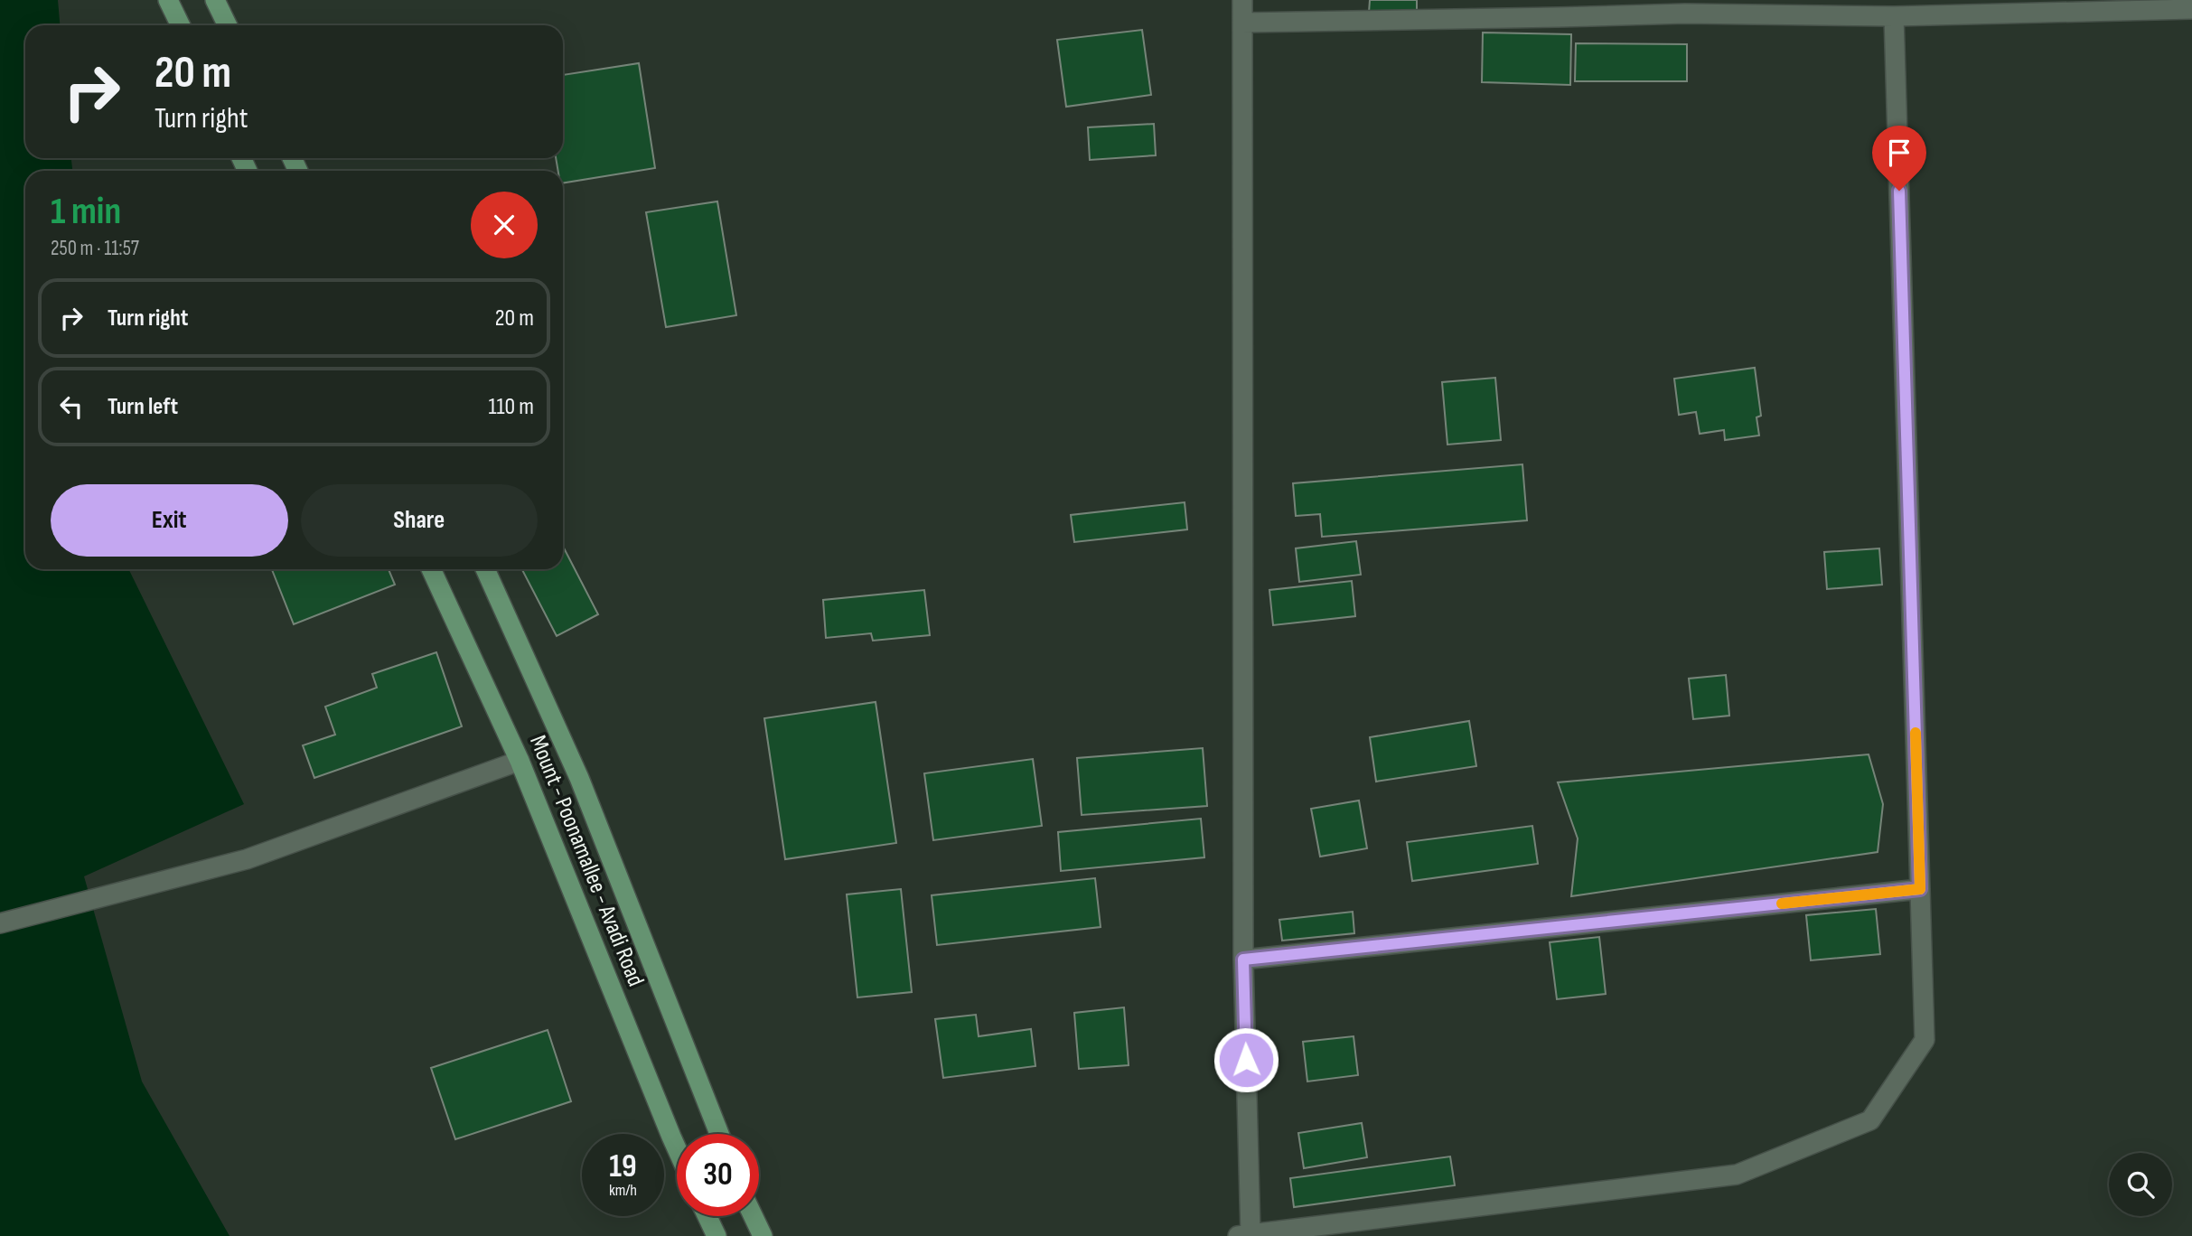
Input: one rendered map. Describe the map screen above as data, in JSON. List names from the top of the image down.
{
  "streets": {
    "main road": ["Mount - Poonamallee - Avadi Road"]
  },
  "page": {
    "turn": ["20 m", "Turn right"],
    "heading": ["1 min", "250 m · 11:57"],
    "list": [
      {
        "name": "Turn right",
        "value": "20 m"
      },
      {
        "name": "Turn left",
        "value": "110 m"
      }
    ],
    "buttons": ["Exit", "Share"],
    "speed": "19 km/h",
    "limit": "30"
  }
}
